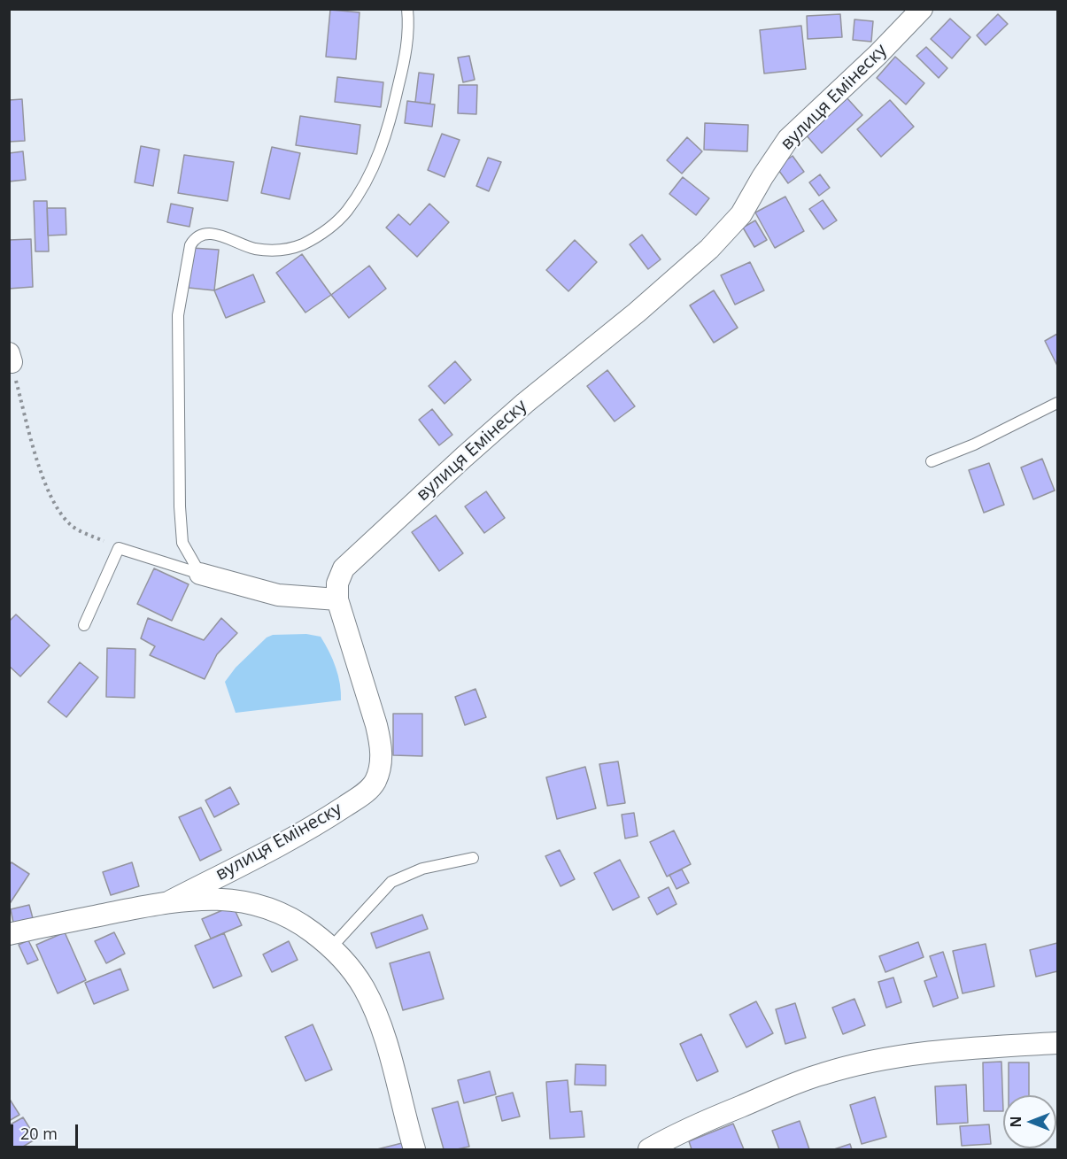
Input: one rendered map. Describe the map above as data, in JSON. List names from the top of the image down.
{
  "streets": {
    "street": ["вулиця Емінеску"]
  },
  "scale_bar": "20 m",
  "north": "left"
}
